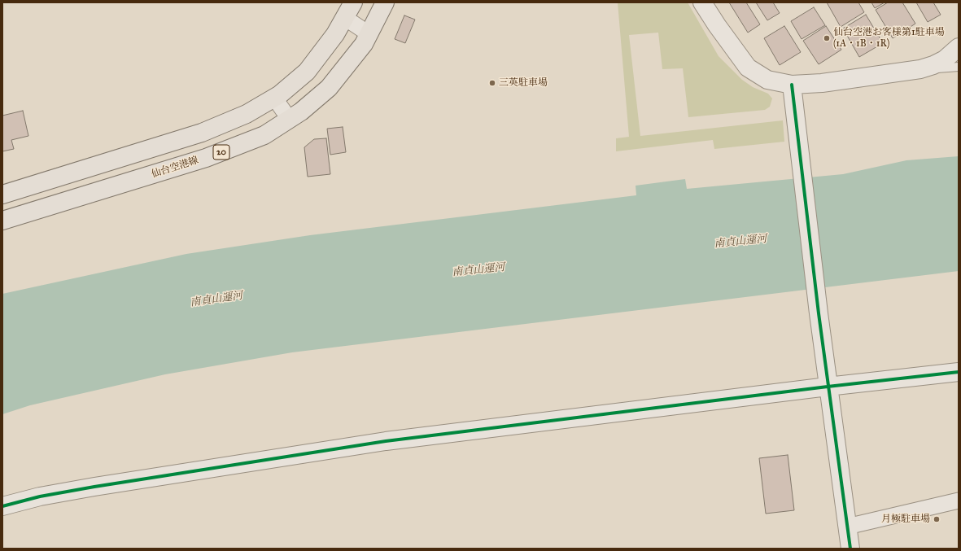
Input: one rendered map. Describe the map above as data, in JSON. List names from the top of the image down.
{
  "streets": {
    "main road": ["20", "仙台空港線"]
  },
  "water": ["南貞山運河"],
  "places": ["仙台空港お客様第1駐車場 (1A・1B・1R)", "三英駐車場", "月極駐車場"]
}
